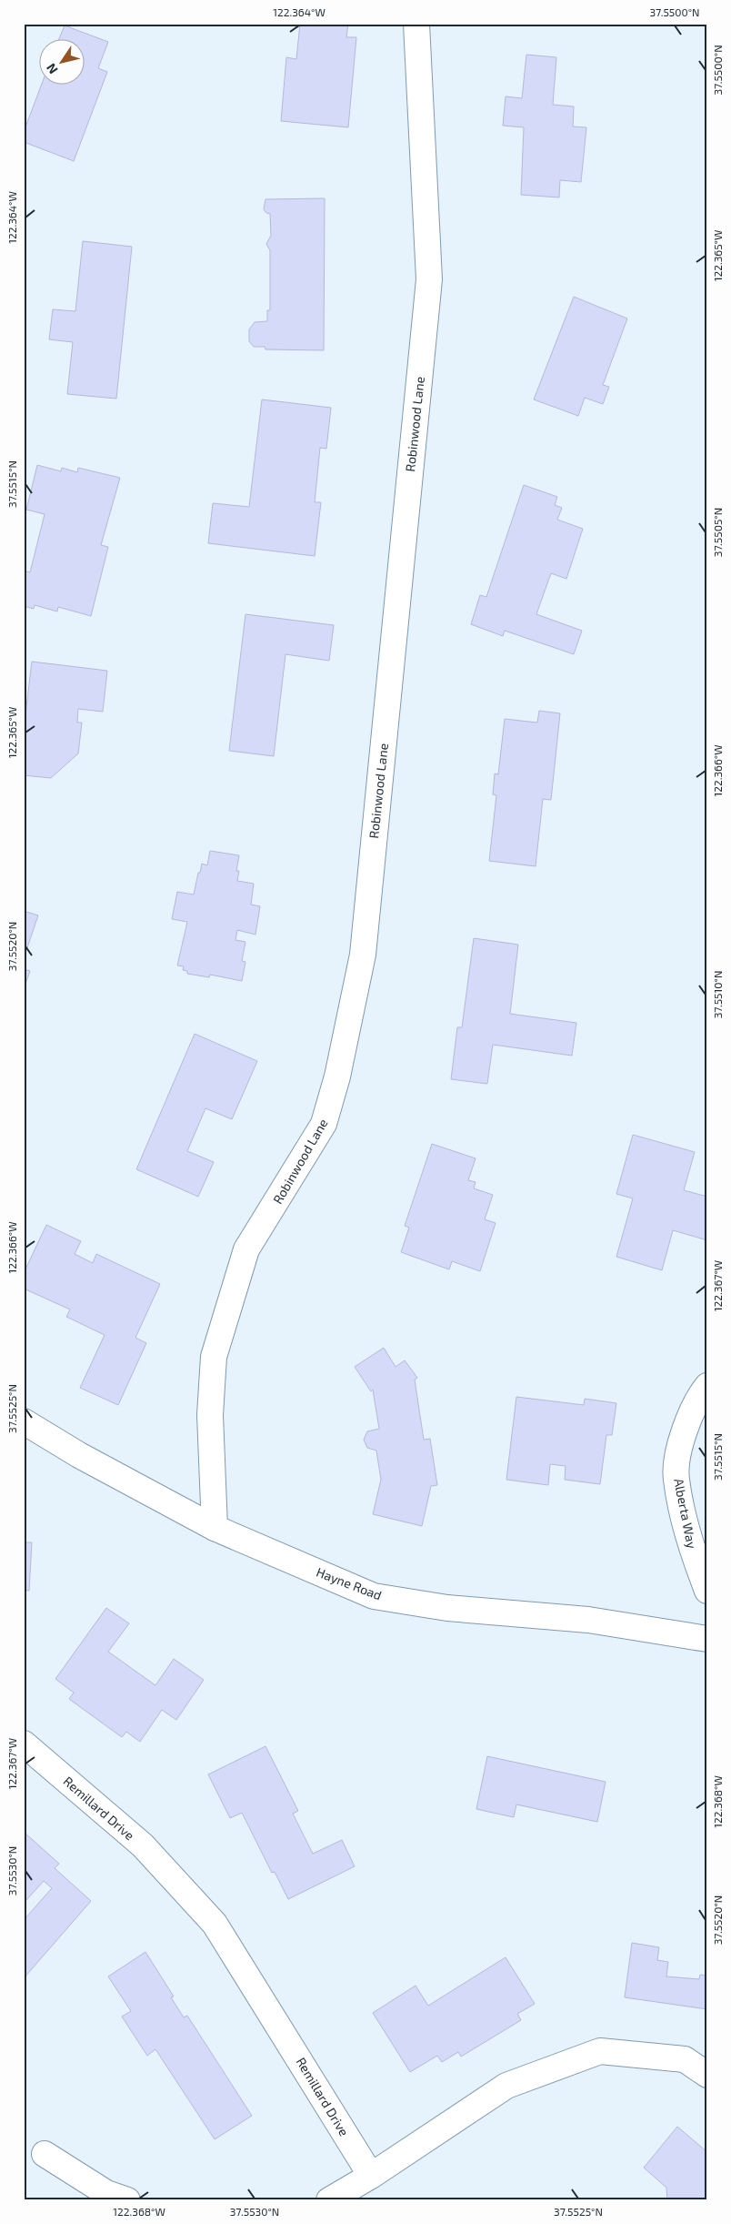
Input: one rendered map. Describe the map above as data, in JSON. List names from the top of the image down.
{
  "streets": {
    "street": [
      "Robinwood Lane",
      "Alberta Way",
      "Hayne Road",
      "Remillard Drive"
    ]
  },
  "crossings": [
    ["Robinwood Lane", "Hayne Road"]
  ],
  "north": "bottom left",
  "coordinates": [
    "122.364°W",
    "37.5500°N",
    "122.365°W",
    "37.5515°N",
    "37.5505°N",
    "122.366°W",
    "37.5520°N",
    "37.5510°N",
    "122.367°W",
    "37.5525°N",
    "122.368°W",
    "37.5530°N"
  ]
}
